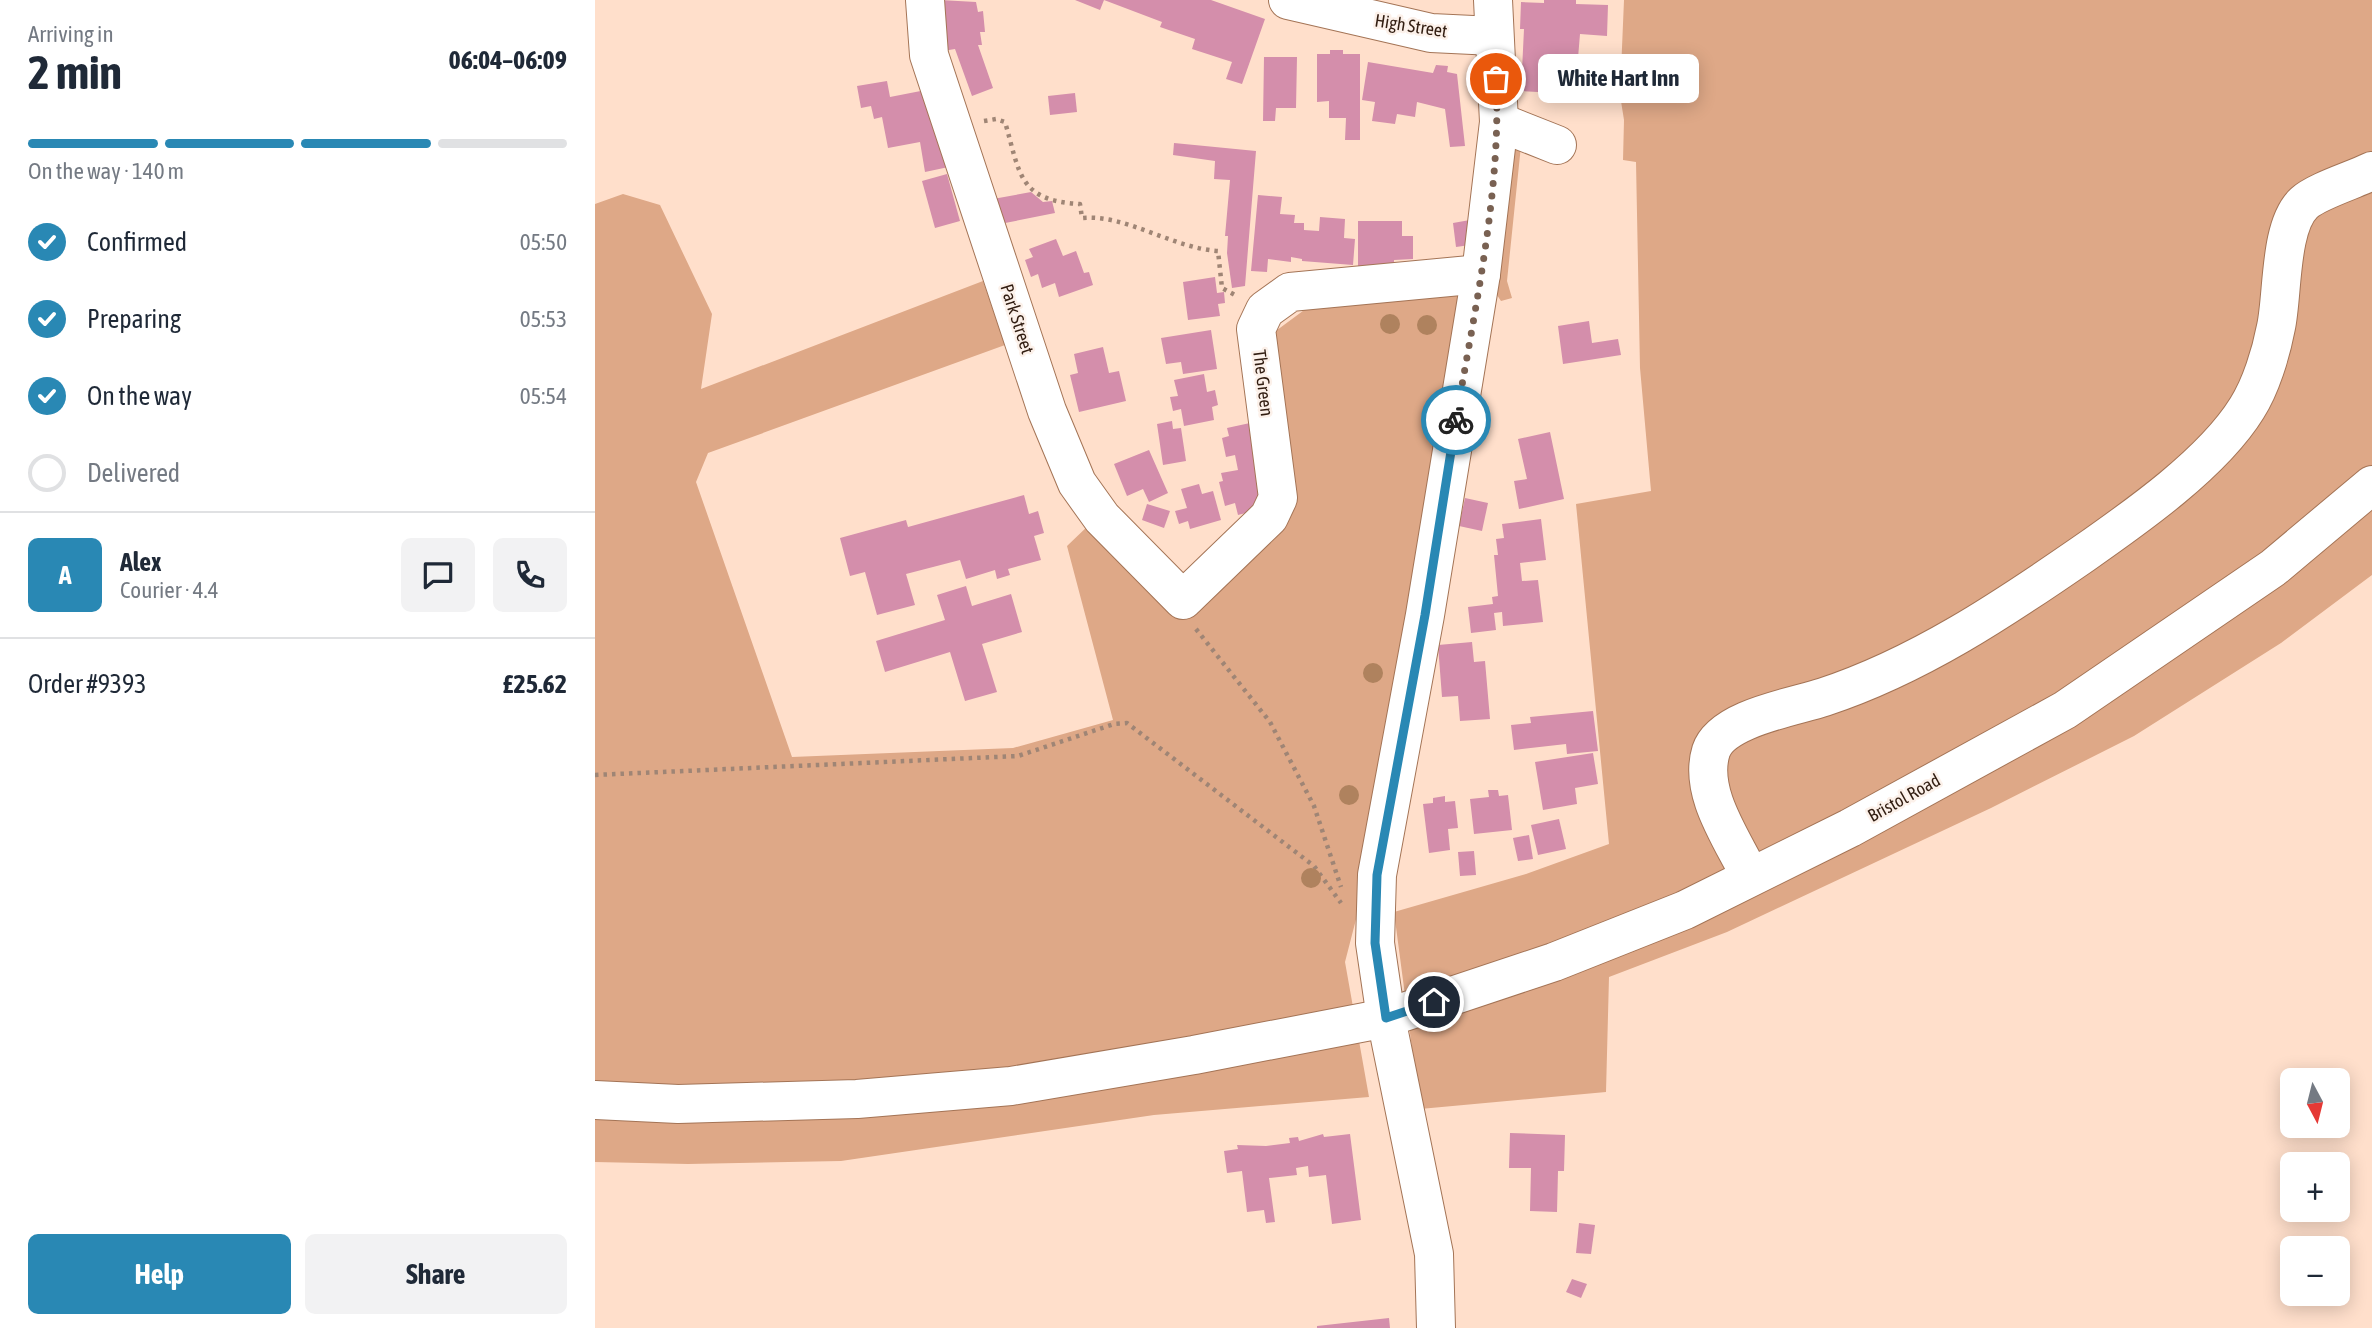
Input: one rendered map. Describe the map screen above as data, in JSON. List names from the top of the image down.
{
  "streets": {
    "street": [
      "High Street",
      "Park Street",
      "The Green",
      "Bristol Road"
    ]
  },
  "crossings": [
    ["Park Street", "The Green"]
  ],
  "places": ["White Hart Inn"],
  "north": "bottom",
  "page": {
    "heading": ["2 min", "Arriving in", "06:04–06:09"],
    "panel": [
      "Alex",
      "Courier · 4.4",
      "Order #9393",
      "£25.62"
    ],
    "bubble": "White Hart Inn",
    "bar": "On the way · 140 m",
    "list": [
      ["Confirmed", "05:50"],
      ["Preparing", "05:53"],
      ["On the way", "05:54"],
      "Delivered"
    ],
    "round": "A",
    "map_buttons": ["+", "−"],
    "buttons": ["Help", "Share"]
  }
}
